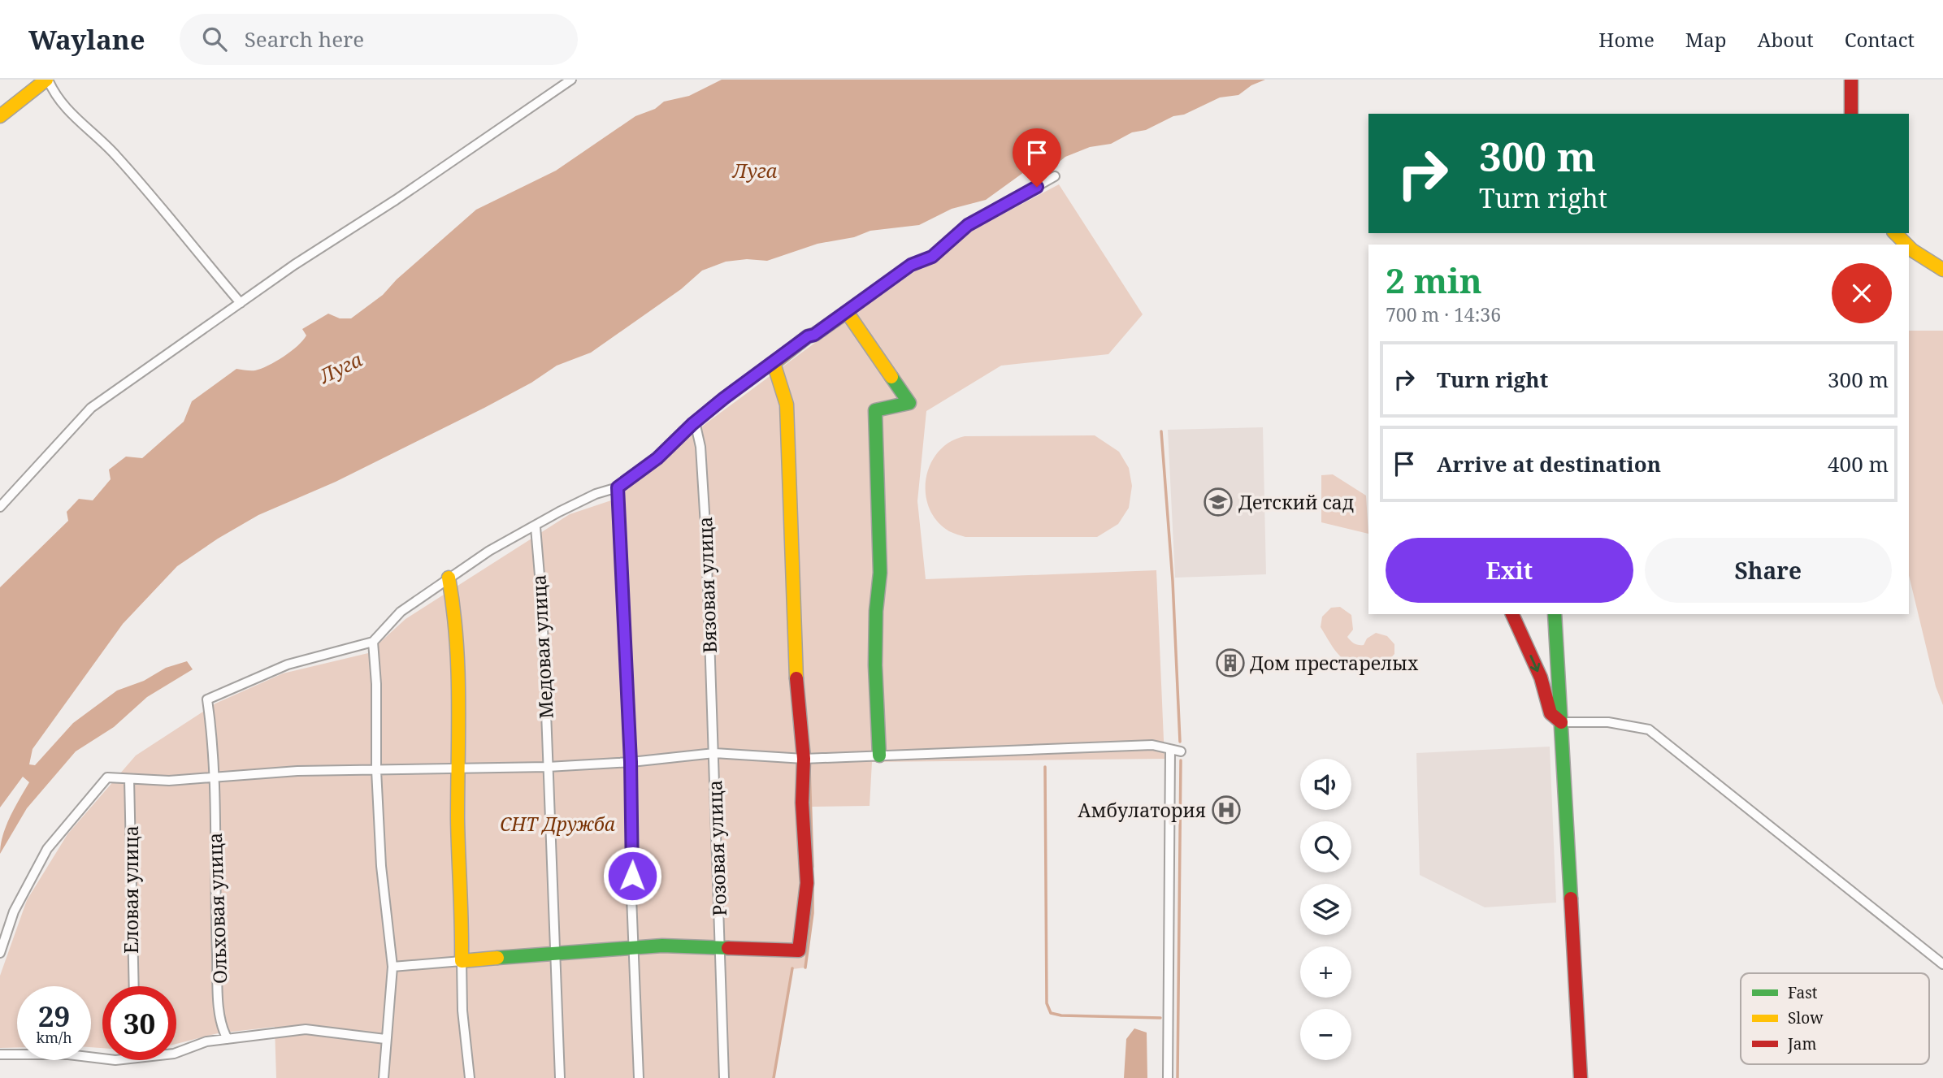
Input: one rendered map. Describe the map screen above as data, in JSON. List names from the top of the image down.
{
  "streets": {
    "street": [
      "Вязовая улица",
      "Медовая улица",
      "Розовая улица",
      "Еловая улица",
      "Ольховая улица"
    ]
  },
  "crossings": [
    ["Вязовая улица", "Розовая улица"]
  ],
  "water": ["Луга"],
  "parks": ["СНТ Дружба"],
  "places": {
    "school or university": ["Детский сад"],
    "building": ["Дом престарелых"],
    "hospital": ["Амбулатория"]
  },
  "legend": ["Fast", "Slow", "Jam"],
  "page": {
    "header": "Waylane",
    "search": "Search here",
    "nav": [
      "Home",
      "Map",
      "About",
      "Contact"
    ],
    "turn": ["300 m", "Turn right"],
    "heading": ["2 min", "700 m · 14:36"],
    "list": [
      {
        "name": "Turn right",
        "value": "300 m"
      },
      {
        "name": "Arrive at destination",
        "value": "400 m"
      }
    ],
    "buttons": ["Exit", "Share"],
    "map_buttons": ["+", "−"],
    "speed": "29 km/h",
    "limit": "30"
  }
}
